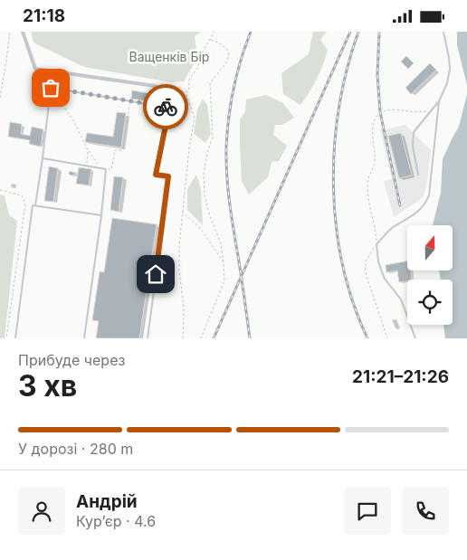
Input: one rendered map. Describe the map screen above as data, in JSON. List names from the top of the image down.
{
  "parks": ["Ващенків Бір"],
  "north": "top",
  "page": {
    "status": "21:18",
    "heading": ["3 хв", "Прибуде через", "21:21–21:26"],
    "panel": ["Андрій", "Кур’єр · 4.6"],
    "bar": "У дорозі · 280 m"
  }
}
